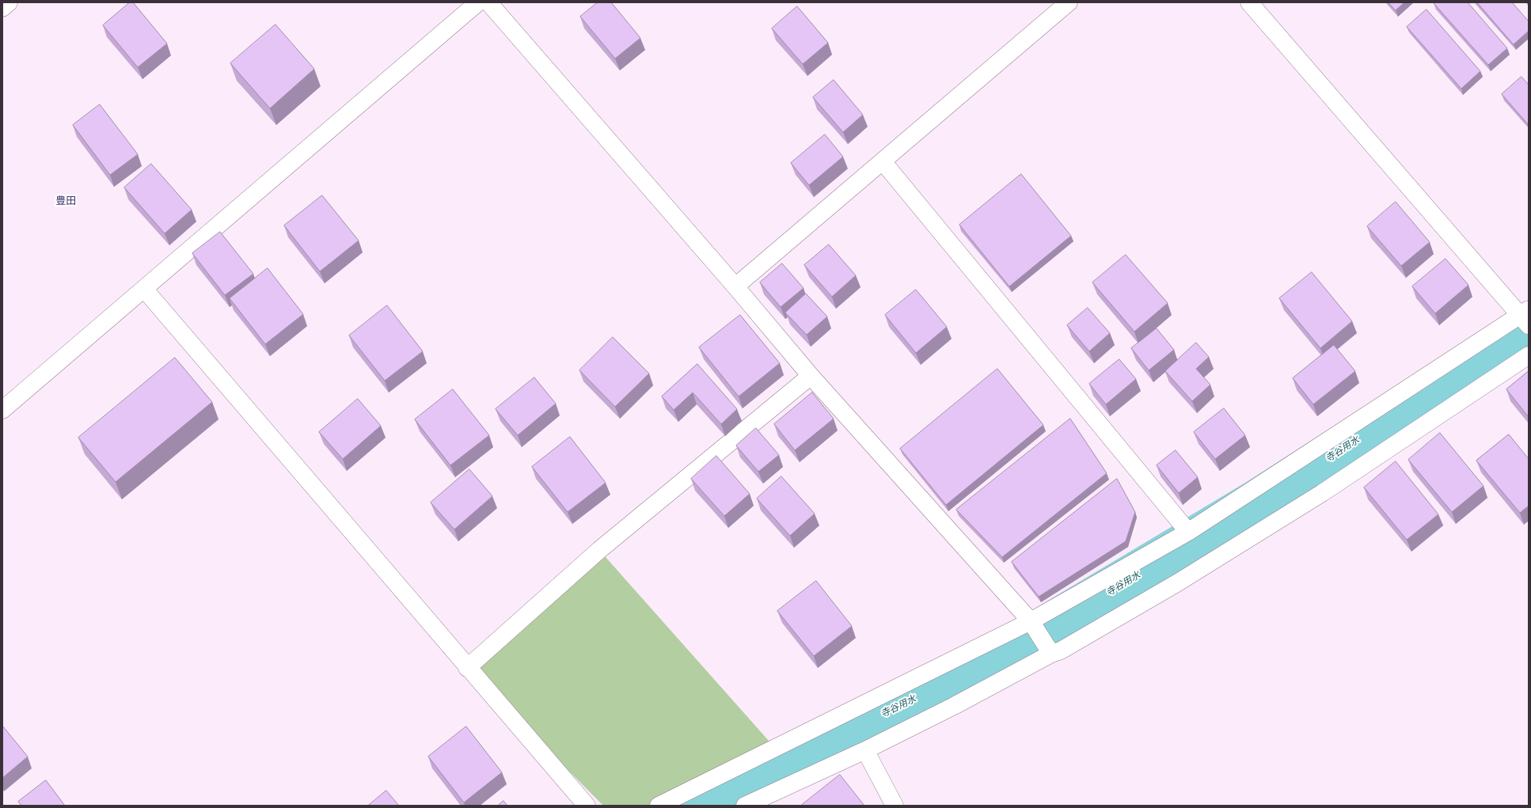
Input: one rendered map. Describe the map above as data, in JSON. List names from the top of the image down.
{
  "districts": ["豊田"],
  "water": ["寺谷用水"]
}
